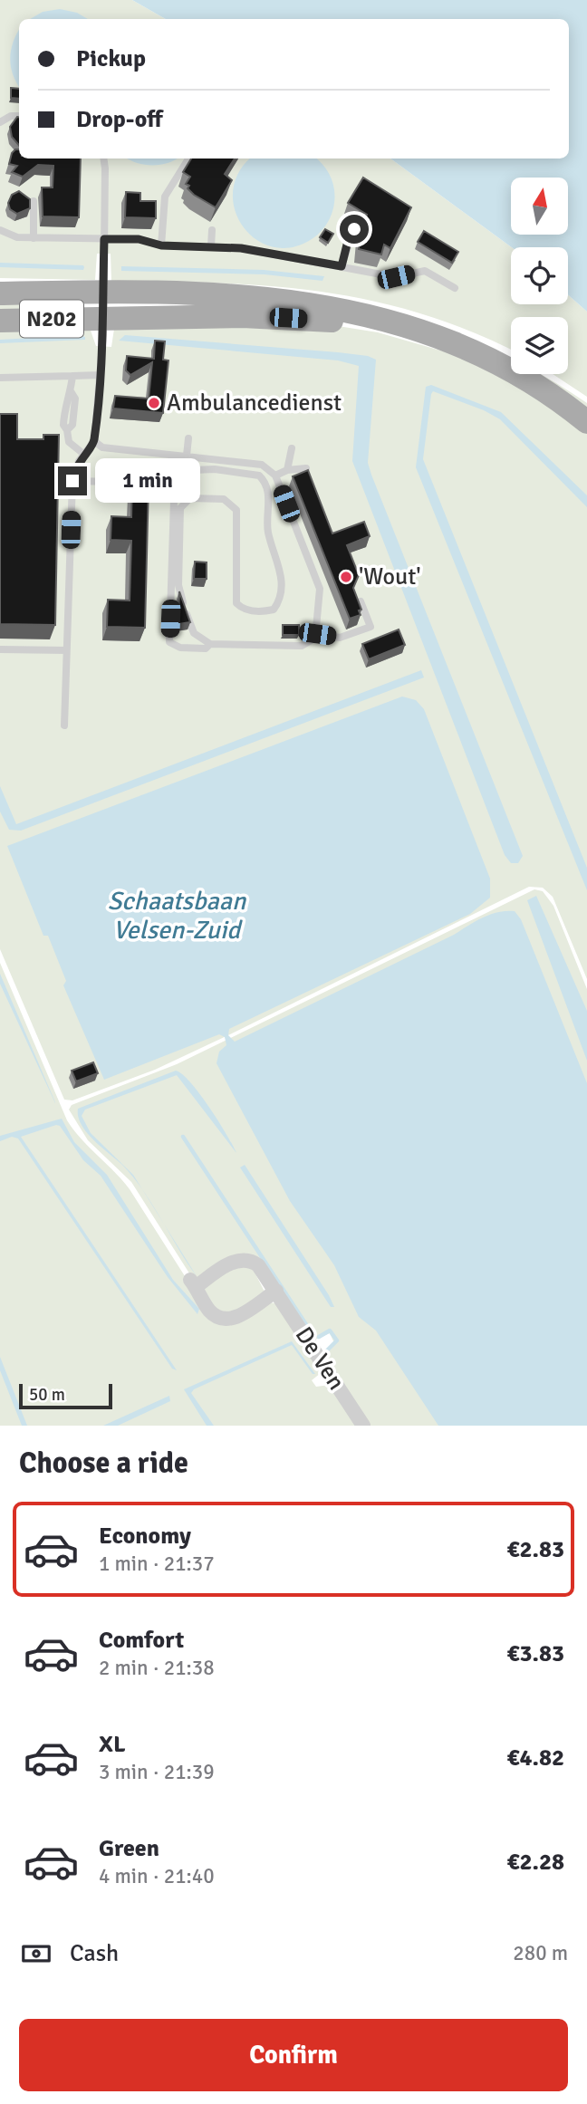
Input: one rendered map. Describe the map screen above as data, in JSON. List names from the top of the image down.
{
  "streets": {
    "main road": ["N202"],
    "street": ["De Ven"]
  },
  "water": ["Schaatsbaan Velsen-Zuid"],
  "places": ["Ambulancedienst", "'Wout'"],
  "scale_bar": "50 m",
  "north": "top",
  "page": {
    "banner": ["Pickup", "Drop-off"],
    "bubble": "1 min",
    "scale": "50 m",
    "heading": "Choose a ride",
    "list": [
      {
        "name": "Economy",
        "note": "1 min · 21:37",
        "value": "€2.83"
      },
      {
        "name": "Comfort",
        "note": "2 min · 21:38",
        "value": "€3.83"
      },
      {
        "name": "XL",
        "note": "3 min · 21:39",
        "value": "€4.82"
      },
      {
        "name": "Green",
        "note": "4 min · 21:40",
        "value": "€2.28"
      }
    ],
    "pay": ["Cash", "280 m"],
    "buttons": "Confirm"
  }
}
